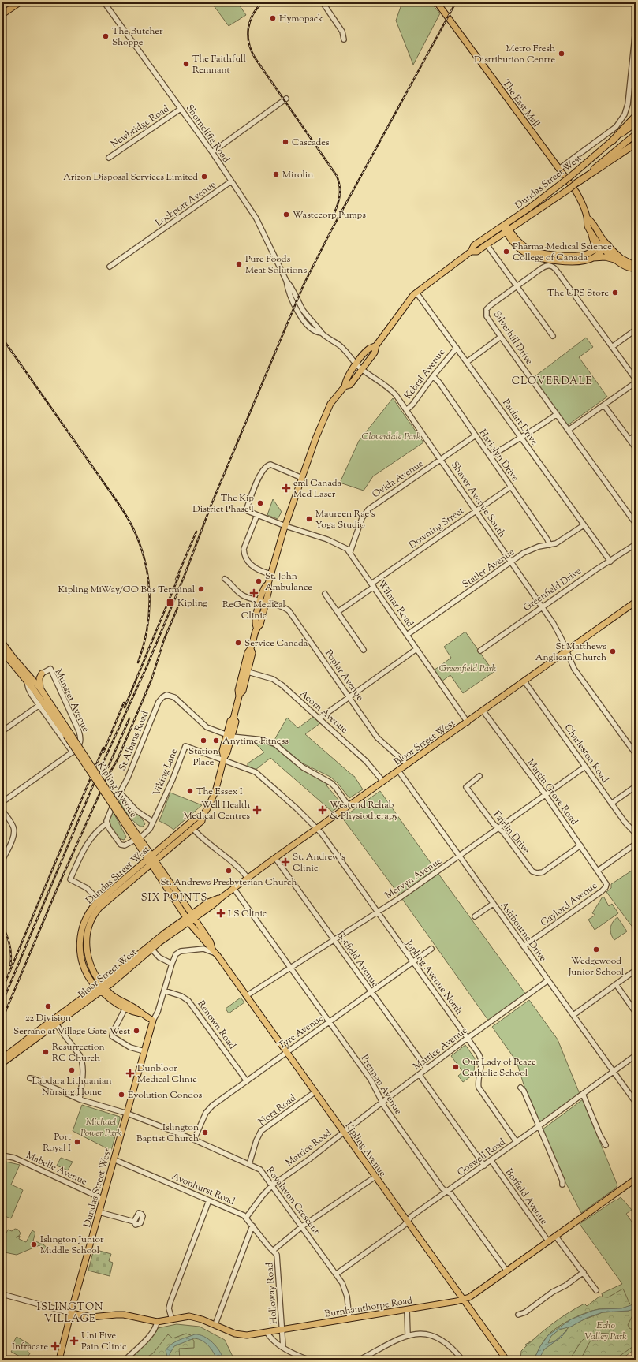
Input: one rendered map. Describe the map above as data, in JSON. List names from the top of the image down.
{
  "streets": {
    "main road": [
      "The East Mall",
      "Dundas Street West",
      "Bloor Street West",
      "Kipling Avenue",
      "Burnhamthorpe Road"
    ],
    "street": [
      "Newbridge Road",
      "Shorncliffe Road",
      "Lockport Avenue",
      "Silverhill Drive",
      "Kebral Avenue",
      "Paulart Drive",
      "Harjolyn Drive",
      "Ovida Avenue",
      "Shaver Avenue South",
      "Downing Street",
      "Statler Avenue",
      "Greenfield Drive",
      "Wilmar Road",
      "Poplar Avenue",
      "Munster Avenue",
      "Acorn Avenue",
      "St Albans Road",
      "Charleston Road",
      "Viking Lane",
      "Martin Grove Road",
      "Fairlin Drive",
      "Mervyn Avenue",
      "Gaylord Avenue",
      "Ashbourne Drive",
      "Botfield Avenue",
      "Jopling Avenue North",
      "Renown Road",
      "Tyre Avenue",
      "Mattice Avenue",
      "Prennan Avenue",
      "Nora Road",
      "Mattice Road",
      "Goswell Road",
      "Mabelle Avenue",
      "Avonhurst Road",
      "Royalavon Crescent",
      "Holloway Road"
    ]
  },
  "crossings": [
    ["Newbridge Road", "Shorncliffe Road"],
    ["Shorncliffe Road", "Dundas Street West"],
    ["Shorncliffe Road", "Lockport Avenue"],
    ["Shorncliffe Road", "Shaver Avenue South"],
    ["Dundas Street West", "Paulart Drive"],
    ["Dundas Street West", "Shaver Avenue South"],
    ["Dundas Street West", "Wilmar Road"],
    ["Dundas Street West", "Poplar Avenue"],
    ["Dundas Street West", "Acorn Avenue"],
    ["Dundas Street West", "St Albans Road"],
    ["Dundas Street West", "Bloor Street West"],
    ["Dundas Street West", "Viking Lane"],
    ["Dundas Street West", "Kipling Avenue"],
    ["Dundas Street West", "Jopling Avenue North"],
    ["Dundas Street West", "Renown Road"],
    ["Dundas Street West", "Mabelle Avenue"],
    ["Dundas Street West", "Avonhurst Road"],
    ["Dundas Street West", "Royalavon Crescent"],
    ["Dundas Street West", "Burnhamthorpe Road"],
    ["Kebral Avenue", "Paulart Drive"],
    ["Kebral Avenue", "Harjolyn Drive"],
    ["Kebral Avenue", "Shaver Avenue South"],
    ["Paulart Drive", "Statler Avenue"],
    ["Paulart Drive", "Greenfield Drive"],
    ["Harjolyn Drive", "Ovida Avenue"],
    ["Harjolyn Drive", "Downing Street"],
    ["Harjolyn Drive", "Statler Avenue"],
    ["Ovida Avenue", "Shaver Avenue South"],
    ["Ovida Avenue", "Wilmar Road"],
    ["Shaver Avenue South", "Downing Street"],
    ["Shaver Avenue South", "Statler Avenue"],
    ["Shaver Avenue South", "Greenfield Drive"],
    ["Shaver Avenue South", "Bloor Street West"],
    ["Downing Street", "Wilmar Road"],
    ["Statler Avenue", "Wilmar Road"],
    ["Wilmar Road", "Bloor Street West"],
    ["Poplar Avenue", "Bloor Street West"],
    ["Munster Avenue", "Kipling Avenue"],
    ["Acorn Avenue", "Bloor Street West"],
    ["Bloor Street West", "Charleston Road"],
    ["Bloor Street West", "Kipling Avenue"],
    ["Bloor Street West", "Martin Grove Road"],
    ["Bloor Street West", "Ashbourne Drive"],
    ["Bloor Street West", "Botfield Avenue"],
    ["Bloor Street West", "Jopling Avenue North"],
    ["Bloor Street West", "Prennan Avenue"],
    ["Charleston Road", "Mervyn Avenue"],
    ["Viking Lane", "Kipling Avenue"],
    ["Viking Lane", "Jopling Avenue North"],
    ["Kipling Avenue", "Mervyn Avenue"],
    ["Kipling Avenue", "Tyre Avenue"],
    ["Kipling Avenue", "Mattice Avenue"],
    ["Kipling Avenue", "Nora Road"],
    ["Kipling Avenue", "Mattice Road"],
    ["Kipling Avenue", "Goswell Road"],
    ["Kipling Avenue", "Holloway Road"],
    ["Kipling Avenue", "Burnhamthorpe Road"],
    ["Martin Grove Road", "Fairlin Drive"],
    ["Martin Grove Road", "Mervyn Avenue"],
    ["Martin Grove Road", "Gaylord Avenue"],
    ["Fairlin Drive", "Mervyn Avenue"],
    ["Mervyn Avenue", "Ashbourne Drive"],
    ["Mervyn Avenue", "Botfield Avenue"],
    ["Mervyn Avenue", "Jopling Avenue North"],
    ["Mervyn Avenue", "Prennan Avenue"],
    ["Gaylord Avenue", "Ashbourne Drive"],
    ["Ashbourne Drive", "Mattice Avenue"],
    ["Ashbourne Drive", "Goswell Road"],
    ["Botfield Avenue", "Tyre Avenue"],
    ["Botfield Avenue", "Mattice Avenue"],
    ["Botfield Avenue", "Goswell Road"],
    ["Botfield Avenue", "Burnhamthorpe Road"],
    ["Jopling Avenue North", "Tyre Avenue"],
    ["Jopling Avenue North", "Mattice Avenue"],
    ["Jopling Avenue North", "Goswell Road"],
    ["Renown Road", "Tyre Avenue"],
    ["Tyre Avenue", "Prennan Avenue"],
    ["Tyre Avenue", "Royalavon Crescent"],
    ["Mattice Avenue", "Prennan Avenue"],
    ["Mattice Avenue", "Mattice Road"],
    ["Prennan Avenue", "Goswell Road"],
    ["Prennan Avenue", "Burnhamthorpe Road"],
    ["Nora Road", "Royalavon Crescent"],
    ["Mattice Road", "Avonhurst Road"],
    ["Mattice Road", "Royalavon Crescent"],
    ["Goswell Road", "Royalavon Crescent"],
    ["Avonhurst Road", "Holloway Road"],
    ["Royalavon Crescent", "Holloway Road"],
    ["Royalavon Crescent", "Burnhamthorpe Road"],
    ["Holloway Road", "Burnhamthorpe Road"]
  ],
  "districts": ["CLOVERDALE", "SIX POINTS", "ISLINGTON VILLAGE"],
  "parks": [
    "Cloverdale Park",
    "Greenfield Park",
    "Michael Power Park",
    "Echo Valley Park"
  ],
  "places": {
    "other": [
      "Hymopack",
      "The Butcher Shoppe",
      "Metro Fresh Distribution Centre",
      "The Faithfull Remnant",
      "Cascades",
      "Mirolin",
      "Arizon Disposal Services Limited",
      "Wastecorp Pumps",
      "Pharma-Medical Science College of Canada",
      "Pure Foods Meat Solutions",
      "The UPS Store",
      "The Kip District Phase I",
      "Maureen Rae's Yoga Studio",
      "St. John Ambulance",
      "Kipling MiWay/GO Bus Terminal",
      "Service Canada",
      "St Matthews Anglican Church",
      "Station Place",
      "Anytime Fitness",
      "The Essex I",
      "St. Andrews Presbyterian Church",
      "Wedgewood Junior School",
      "22 Division",
      "Serrano at Village Gate West",
      "Resurrection RC Church",
      "Our Lady of Peace Catholic School",
      "Labdara Lithuanian Nursing Home",
      "Evolution Condos",
      "Islington Baptist Church",
      "Port Royal I",
      "Islington Junior Middle School"
    ],
    "health": [
      "cml Canada Med Laser",
      "ReGen Medical Clinic",
      "Well Health Medical Centres",
      "Westend Rehab & Physiotherapy",
      "St. Andrew's Clinic",
      "LS Clinic",
      "Dunbloor Medical Clinic",
      "Uni Five Pain Clinic",
      "Infracare"
    ],
    "transit": ["Kipling"]
  }
}
